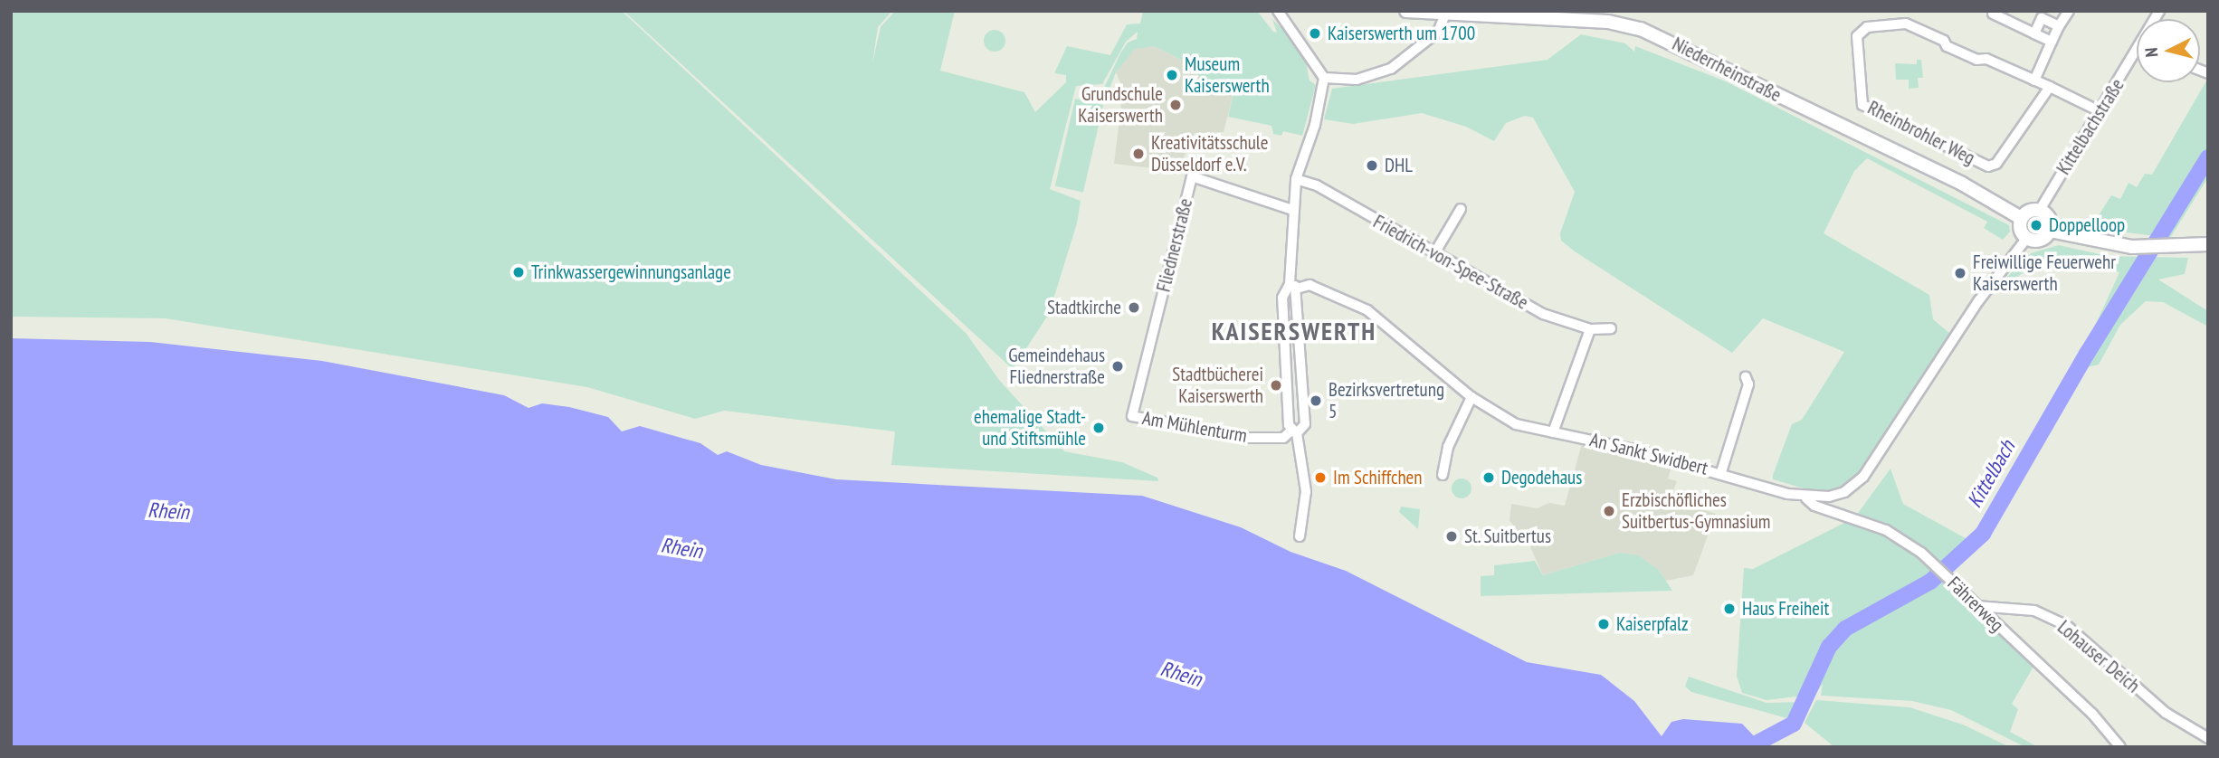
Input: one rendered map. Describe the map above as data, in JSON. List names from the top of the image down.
{
  "streets": {
    "main road": ["Niederrheinstraße"],
    "street": [
      "Kittelbachstraße",
      "Rheinbrohler Weg",
      "Fliednerstraße",
      "Friedrich-von-Spee-Straße",
      "Am Mühlenturm",
      "An Sankt Swidbert",
      "Fährerweg",
      "Lohauser Deich"
    ]
  },
  "crossings": [
    ["Niederrheinstraße", "Kittelbachstraße"],
    ["Niederrheinstraße", "An Sankt Swidbert"],
    ["Kittelbachstraße", "Rheinbrohler Weg"],
    ["Kittelbachstraße", "An Sankt Swidbert"],
    ["Fliednerstraße", "Am Mühlenturm"],
    ["An Sankt Swidbert", "Fährerweg"],
    ["Fährerweg", "Lohauser Deich"]
  ],
  "districts": ["KAISERSWERTH"],
  "water": ["Kittelbach", "Rhein"],
  "places": [
    "Kaiserswerth um 1700",
    "Museum Kaiserswerth",
    "Grundschule Kaiserswerth",
    "Kreativitätsschule Düsseldorf e.V.",
    "DHL",
    "Doppelloop",
    "Trinkwassergewinnungsanlage",
    "Freiwillige Feuerwehr Kaiserswerth",
    "Stadtkirche",
    "Gemeindehaus Fliednerstraße",
    "Stadtbücherei Kaiserswerth",
    "Bezirksvertretung 5",
    "ehemalige Stadt- und Stiftsmühle",
    "Im Schiffchen",
    "Degodehaus",
    "Erzbischöfliches Suitbertus-Gymnasium",
    "St. Suitbertus",
    "Haus Freiheit",
    "Kaiserpfalz"
  ],
  "north": "left"
}
